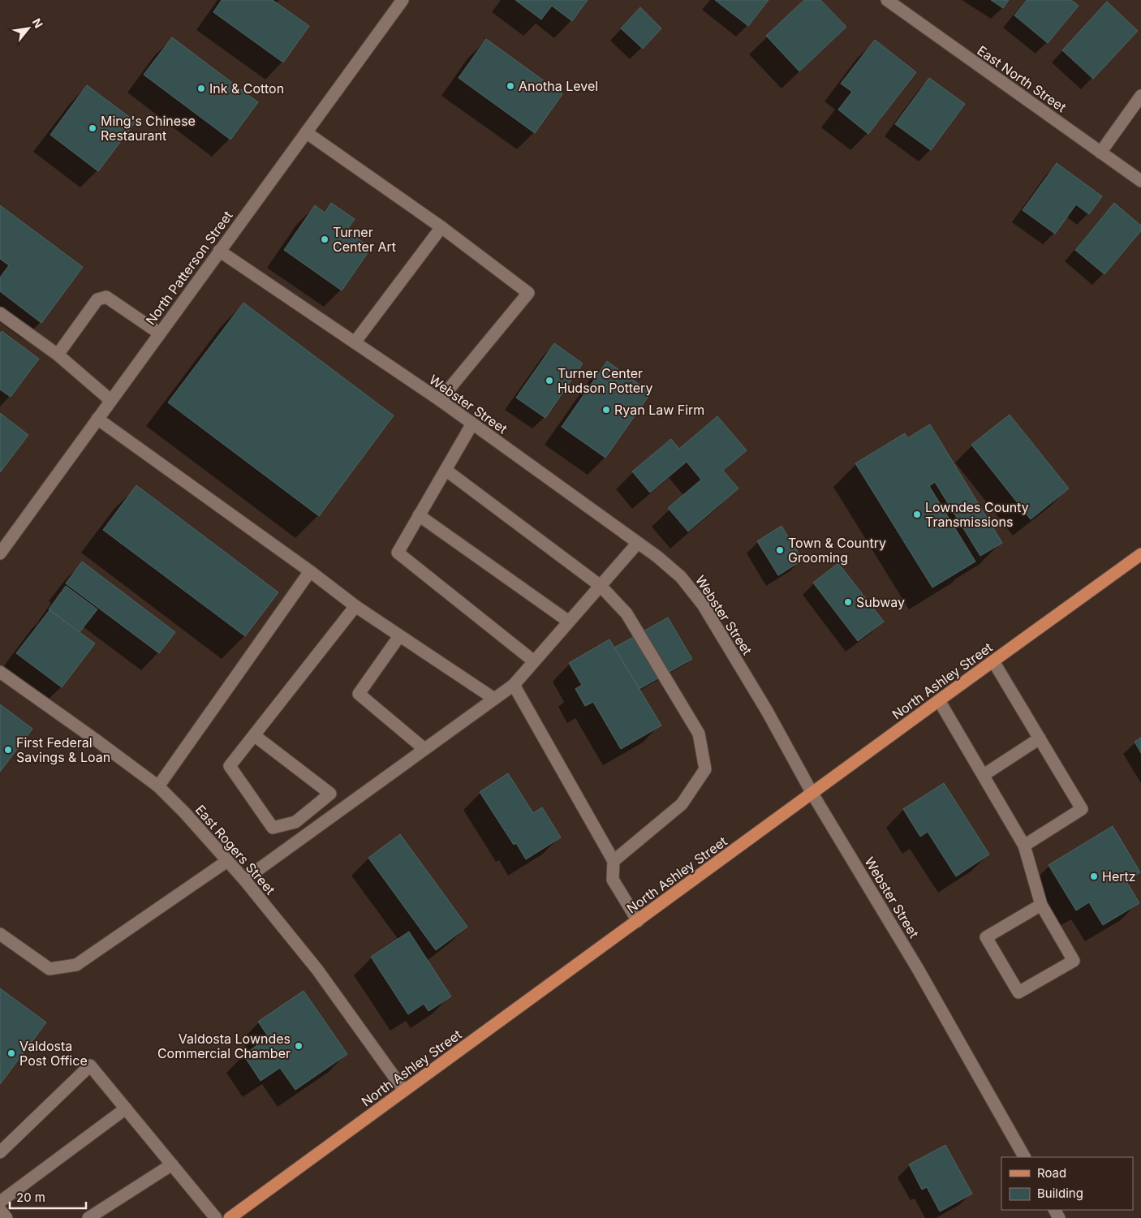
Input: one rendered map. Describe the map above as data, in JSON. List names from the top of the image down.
{
  "streets": {
    "main road": ["North Ashley Street"],
    "street": [
      "East North Street",
      "North Patterson Street",
      "Webster Street",
      "East Rogers Street"
    ]
  },
  "crossings": [
    ["North Patterson Street", "Webster Street"],
    ["Webster Street", "North Ashley Street"],
    ["North Ashley Street", "East Rogers Street"]
  ],
  "places": [
    "Anotha Level",
    "Ink & Cotton",
    "Ming's Chinese Restaurant",
    "Turner Center Art",
    "Turner Center Hudson Pottery",
    "Ryan Law Firm",
    "Lowndes County Transmissions",
    "Town & Country Grooming",
    "Subway",
    "First Federal Savings & Loan",
    "Hertz",
    "Valdosta Lowndes Commercial Chamber",
    "Valdosta Post Office"
  ],
  "legend": ["Road", "Building"],
  "scale_bar": "20 m",
  "north": "top right"
}
